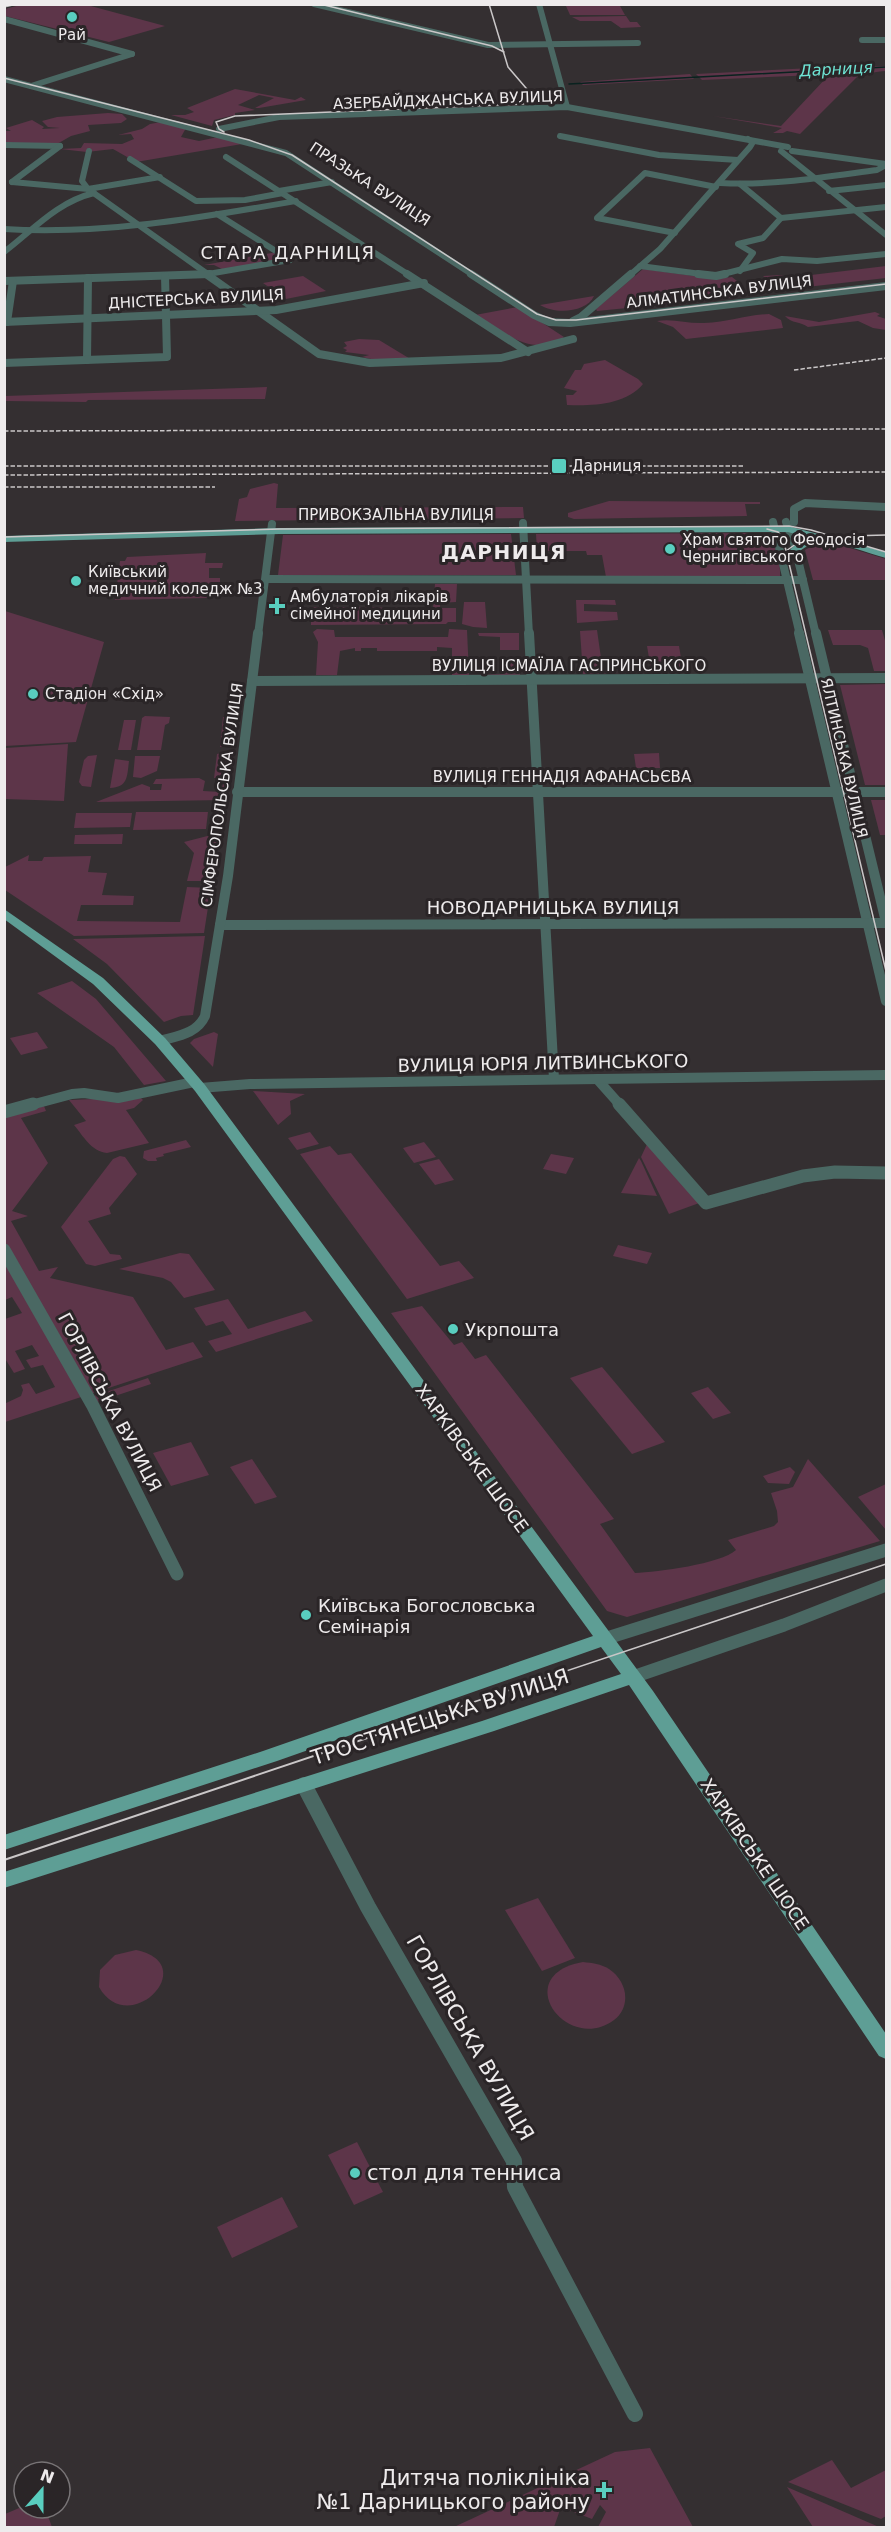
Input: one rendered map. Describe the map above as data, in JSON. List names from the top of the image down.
{
  "streets": {
    "main road": ["ПРИВОКЗАЛЬНА ВУЛИЦЯ", "ХАРКІВСЬКЕ ШОСЕ", "ТРОСТЯНЕЦЬКА ВУЛИЦЯ"],
    "street": [
      "АЗЕРБАЙДЖАНСЬКА ВУЛИЦЯ",
      "ПРАЗЬКА ВУЛИЦЯ",
      "АЛМАТИНСЬКА ВУЛИЦЯ",
      "ДНІСТЕРСЬКА ВУЛИЦЯ",
      "ВУЛИЦЯ ІСМАЇЛА ГАСПРИНСЬКОГО",
      "ЯЛТИНСЬКА ВУЛИЦЯ",
      "ВУЛИЦЯ ГЕННАДІЯ АФАНАСЬЄВА",
      "СІМФЕРОПОЛЬСЬКА ВУЛИЦЯ",
      "НОВОДАРНИЦЬКА ВУЛИЦЯ",
      "ВУЛИЦЯ ЮРІЯ ЛИТВИНСЬКОГО",
      "ГОРЛІВСЬКА ВУЛИЦЯ"
    ]
  },
  "crossings": [
    ["АЗЕРБАЙДЖАНСЬКА ВУЛИЦЯ", "ПРАЗЬКА ВУЛИЦЯ"],
    ["ПРАЗЬКА ВУЛИЦЯ", "АЛМАТИНСЬКА ВУЛИЦЯ"],
    ["ПРИВОКЗАЛЬНА ВУЛИЦЯ", "ЯЛТИНСЬКА ВУЛИЦЯ"],
    ["ПРИВОКЗАЛЬНА ВУЛИЦЯ", "СІМФЕРОПОЛЬСЬКА ВУЛИЦЯ"],
    ["ВУЛИЦЯ ІСМАЇЛА ГАСПРИНСЬКОГО", "ЯЛТИНСЬКА ВУЛИЦЯ"],
    ["ВУЛИЦЯ ІСМАЇЛА ГАСПРИНСЬКОГО", "СІМФЕРОПОЛЬСЬКА ВУЛИЦЯ"],
    ["ЯЛТИНСЬКА ВУЛИЦЯ", "ВУЛИЦЯ ГЕННАДІЯ АФАНАСЬЄВА"],
    ["ЯЛТИНСЬКА ВУЛИЦЯ", "НОВОДАРНИЦЬКА ВУЛИЦЯ"],
    ["ВУЛИЦЯ ГЕННАДІЯ АФАНАСЬЄВА", "СІМФЕРОПОЛЬСЬКА ВУЛИЦЯ"],
    ["СІМФЕРОПОЛЬСЬКА ВУЛИЦЯ", "НОВОДАРНИЦЬКА ВУЛИЦЯ"],
    ["СІМФЕРОПОЛЬСЬКА ВУЛИЦЯ", "ХАРКІВСЬКЕ ШОСЕ"],
    ["ВУЛИЦЯ ЮРІЯ ЛИТВИНСЬКОГО", "ХАРКІВСЬКЕ ШОСЕ"],
    ["ГОРЛІВСЬКА ВУЛИЦЯ", "ТРОСТЯНЕЦЬКА ВУЛИЦЯ"],
    ["ХАРКІВСЬКЕ ШОСЕ", "ТРОСТЯНЕЦЬКА ВУЛИЦЯ"]
  ],
  "districts": ["СТАРА ДАРНИЦЯ", "ДАРНИЦЯ"],
  "water": ["Дарниця"],
  "places": {
    "other": [
      "Рай",
      "Храм святого Феодосія Чернигівського",
      "Київський медичний коледж №3",
      "Стадіон «Схід»",
      "Укрпошта",
      "Київська Богословська Семінарія",
      "стол для тенниса"
    ],
    "transit": ["Дарниця"],
    "health": ["Амбулаторія лікарів сімейної медицини", "Дитяча поліклініка №1 Дарницького району"]
  },
  "north": "top"
}
